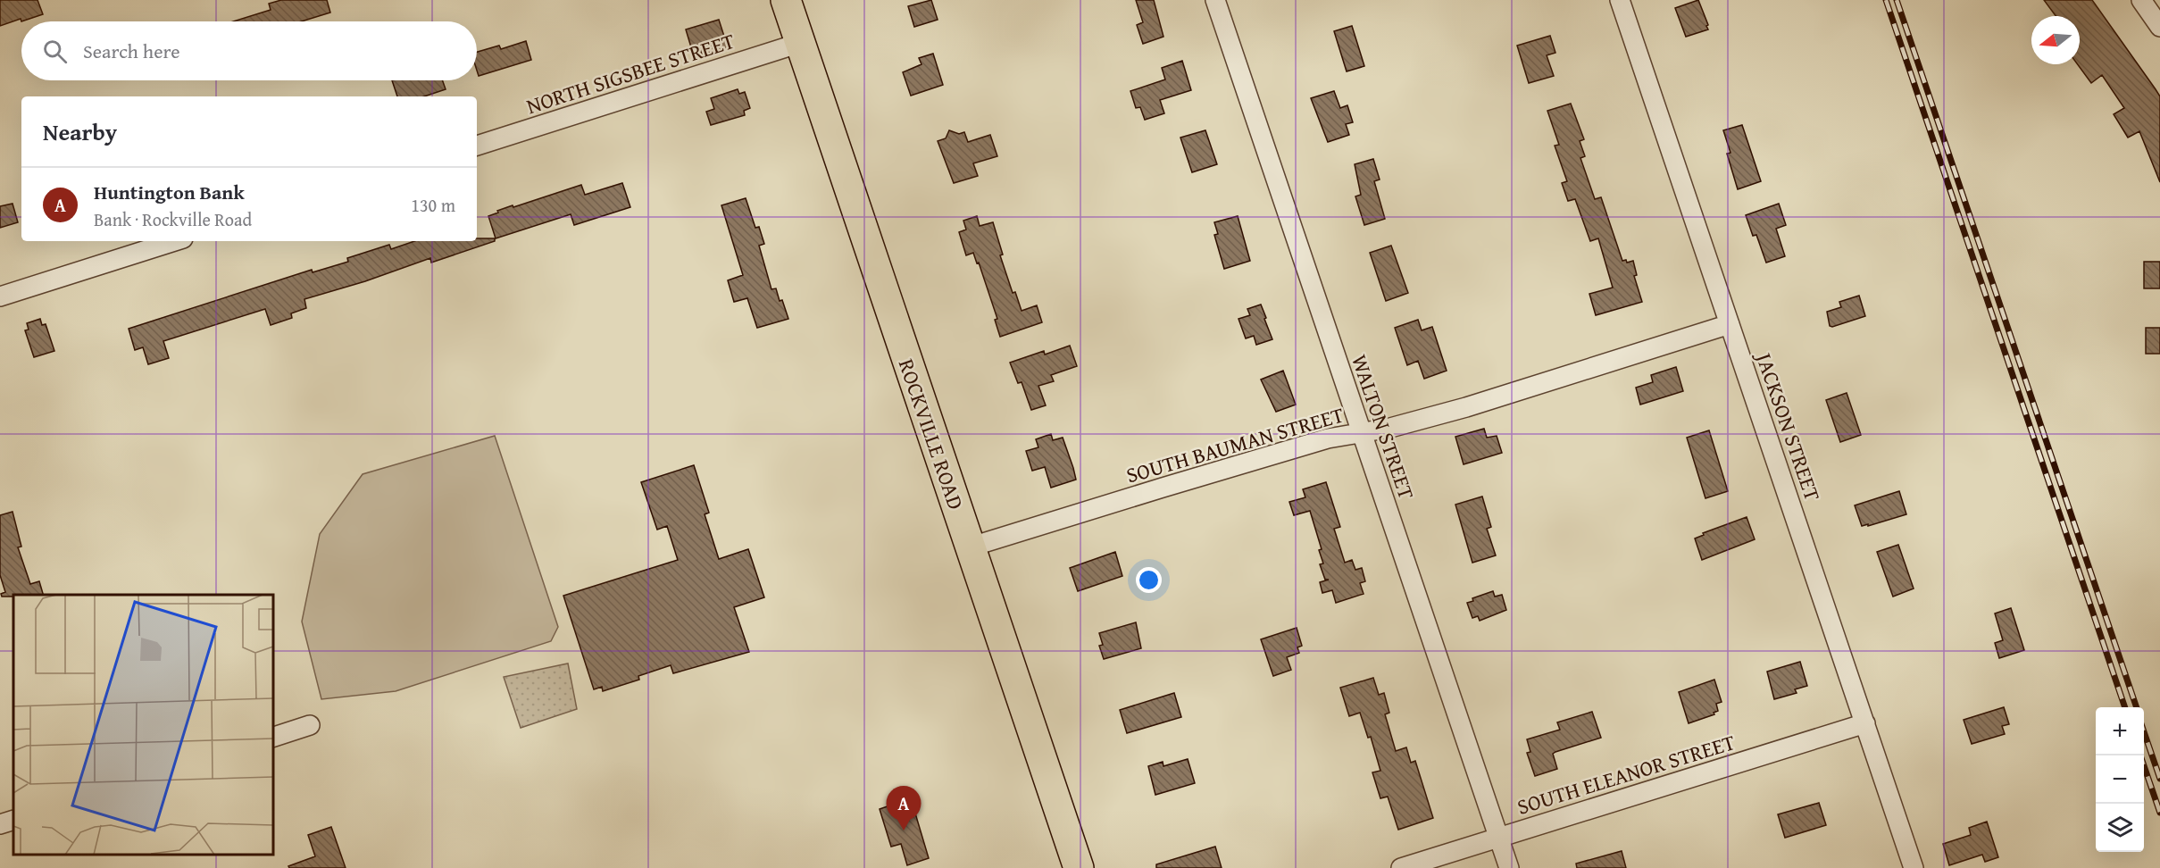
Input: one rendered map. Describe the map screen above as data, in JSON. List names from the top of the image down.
{
  "streets": {
    "main road": ["ROCKVILLE ROAD"],
    "street": [
      "NORTH SIGSBEE STREET",
      "WALTON STREET",
      "JACKSON STREET",
      "SOUTH BAUMAN STREET",
      "SOUTH ELEANOR STREET"
    ]
  },
  "crossings": [
    ["NORTH SIGSBEE STREET", "ROCKVILLE ROAD"],
    ["WALTON STREET", "SOUTH BAUMAN STREET"],
    ["WALTON STREET", "SOUTH ELEANOR STREET"],
    ["JACKSON STREET", "SOUTH BAUMAN STREET"],
    ["JACKSON STREET", "SOUTH ELEANOR STREET"],
    ["ROCKVILLE ROAD", "SOUTH BAUMAN STREET"]
  ],
  "north": "left",
  "page": {
    "search": "Search here",
    "heading": "Nearby",
    "list": [
      {
        "mark": "A",
        "name": "Huntington Bank",
        "note": "Bank · Rockville Road",
        "value": "130 m"
      }
    ],
    "map_buttons": ["+", "−"],
    "pins": "A"
  }
}
